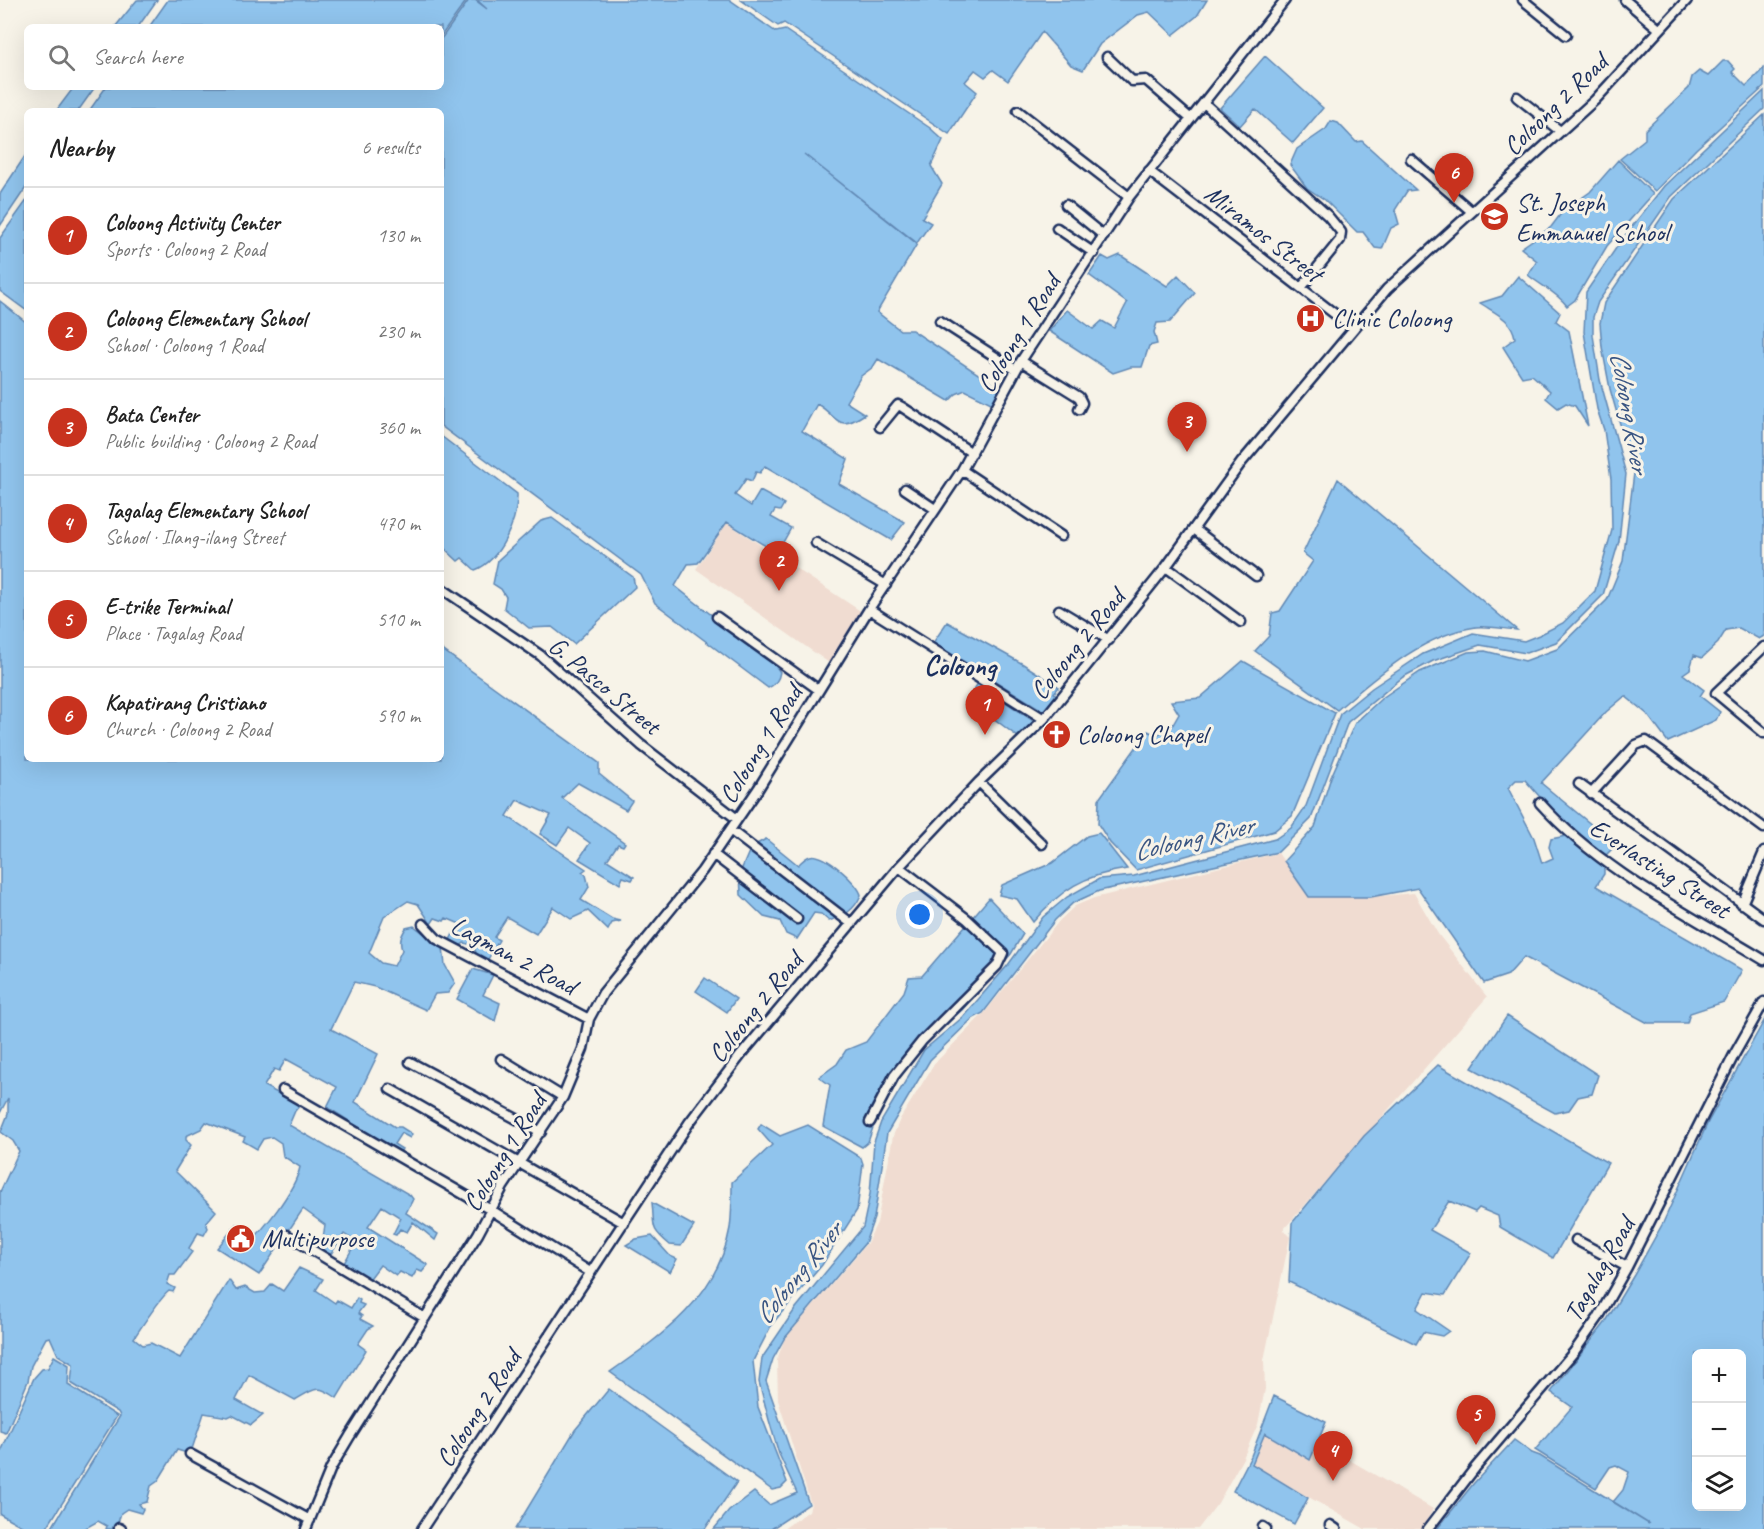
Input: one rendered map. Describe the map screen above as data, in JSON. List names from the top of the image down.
{
  "streets": {
    "street": [
      "Coloong 2 Road",
      "Miramos Street",
      "Coloong 1 Road",
      "G. Pasco Street",
      "Everlasting Street",
      "Lagman 2 Road",
      "Tagalag Road"
    ]
  },
  "crossings": [
    ["Coloong 2 Road", "Miramos Street"],
    ["Miramos Street", "Coloong 1 Road"],
    ["Coloong 1 Road", "G. Pasco Street"],
    ["Coloong 1 Road", "Lagman 2 Road"]
  ],
  "districts": ["Coloong"],
  "water": ["Coloong River"],
  "places": {
    "school or university": ["St. Joseph Emmanuel School"],
    "hospital": ["Clinic Coloong"],
    "church": ["Coloong Chapel"],
    "public building": ["Multipurpose"]
  },
  "page": {
    "search": "Search here",
    "heading": ["Nearby", "6 results"],
    "pins": [
      "6",
      "3",
      "2",
      "1",
      "5",
      "4"
    ],
    "list": [
      {
        "mark": "1",
        "name": "Coloong Activity Center",
        "note": "Sports · Coloong 2 Road",
        "value": "130 m"
      },
      {
        "mark": "2",
        "name": "Coloong Elementary School",
        "note": "School · Coloong 1 Road",
        "value": "230 m"
      },
      {
        "mark": "3",
        "name": "Bata Center",
        "note": "Public building · Coloong 2 Road",
        "value": "360 m"
      },
      {
        "mark": "4",
        "name": "Tagalag Elementary School",
        "note": "School · Ilang-ilang Street",
        "value": "470 m"
      },
      {
        "mark": "5",
        "name": "E-trike Terminal",
        "note": "Place · Tagalag Road",
        "value": "510 m"
      },
      {
        "mark": "6",
        "name": "Kapatirang Cristiano",
        "note": "Church · Coloong 2 Road",
        "value": "590 m"
      }
    ],
    "map_buttons": ["+", "−"]
  }
}
